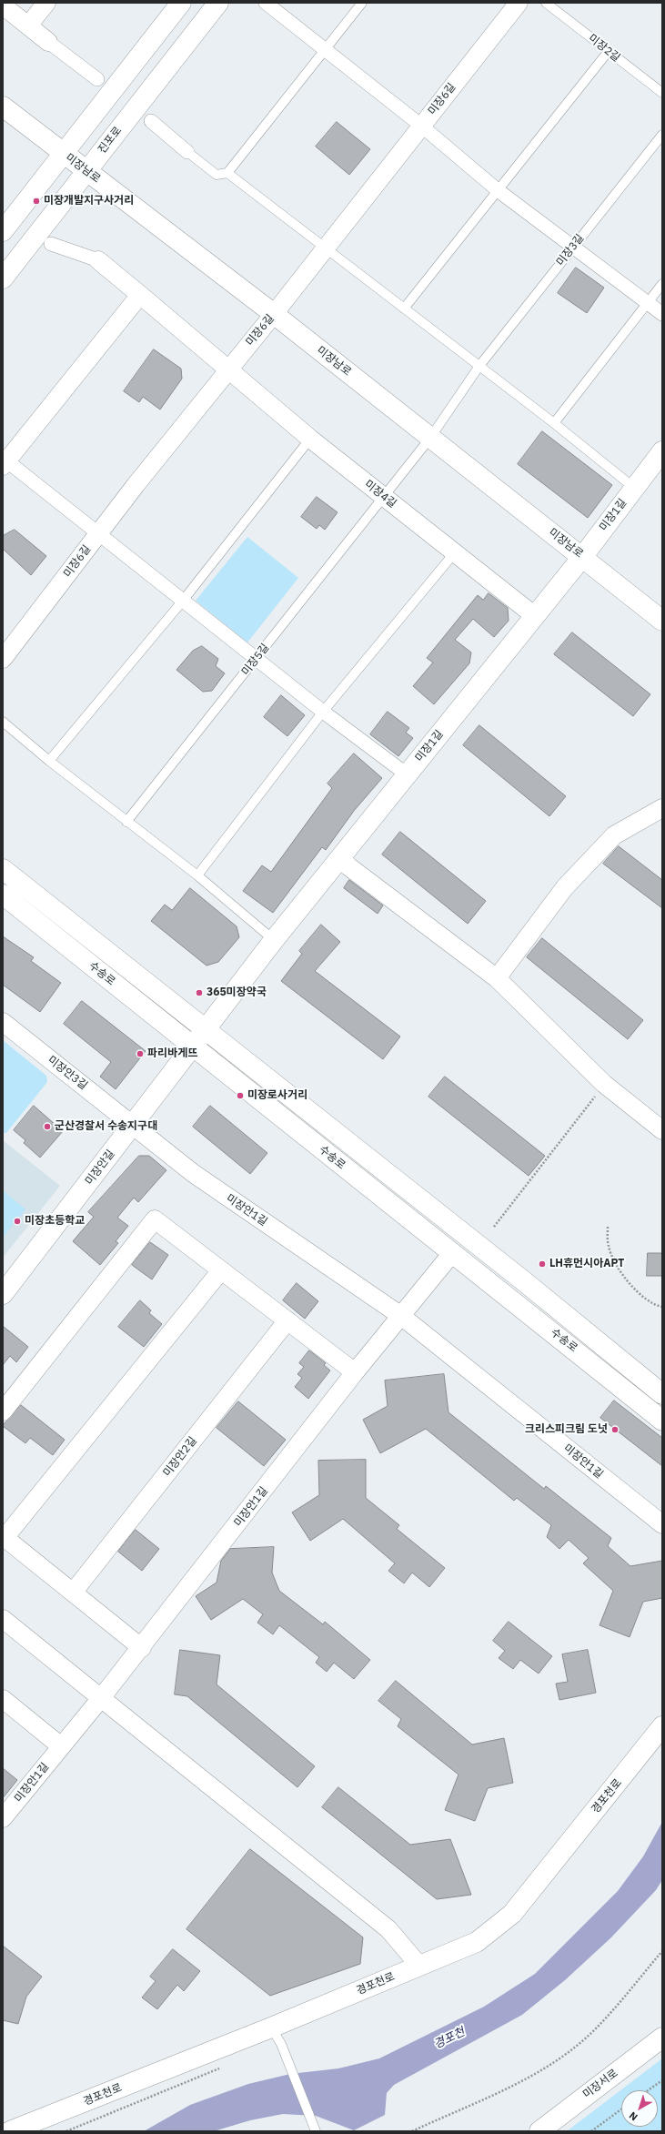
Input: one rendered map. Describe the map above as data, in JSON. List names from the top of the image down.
{
  "streets": {
    "street": [
      "미장6길",
      "진포로",
      "미장남로",
      "미장4길",
      "미장1길",
      "수송로",
      "미장안3길",
      "미장안길",
      "미장안1길",
      "미장안2길",
      "경포천로",
      "미장서로"
    ],
    "lane": ["미장2길", "미장3길", "미장5길"]
  },
  "crossings": [
    ["미장6길", "미장남로"],
    ["미장6길", "미장4길"],
    ["진포로", "미장남로"],
    ["미장남로", "미장3길"],
    ["미장남로", "미장1길"],
    ["미장남로", "미장5길"],
    ["미장3길", "미장5길"],
    ["미장4길", "미장1길"],
    ["미장4길", "미장5길"],
    ["미장1길", "수송로"],
    ["미장1길", "미장안길"],
    ["수송로", "미장안길"],
    ["수송로", "미장안1길"],
    ["미장안3길", "미장안길"],
    ["미장안3길", "미장안1길"],
    ["미장안길", "미장안1길"]
  ],
  "water": ["경포천"],
  "places": [
    "미장개발지구사거리",
    "365미장약국",
    "파리바게뜨",
    "미장로사거리",
    "군산경찰서 수송지구대",
    "미장초등학교",
    "LH휴먼시아APT",
    "크리스피크림 도넛"
  ],
  "north": "bottom left"
}
